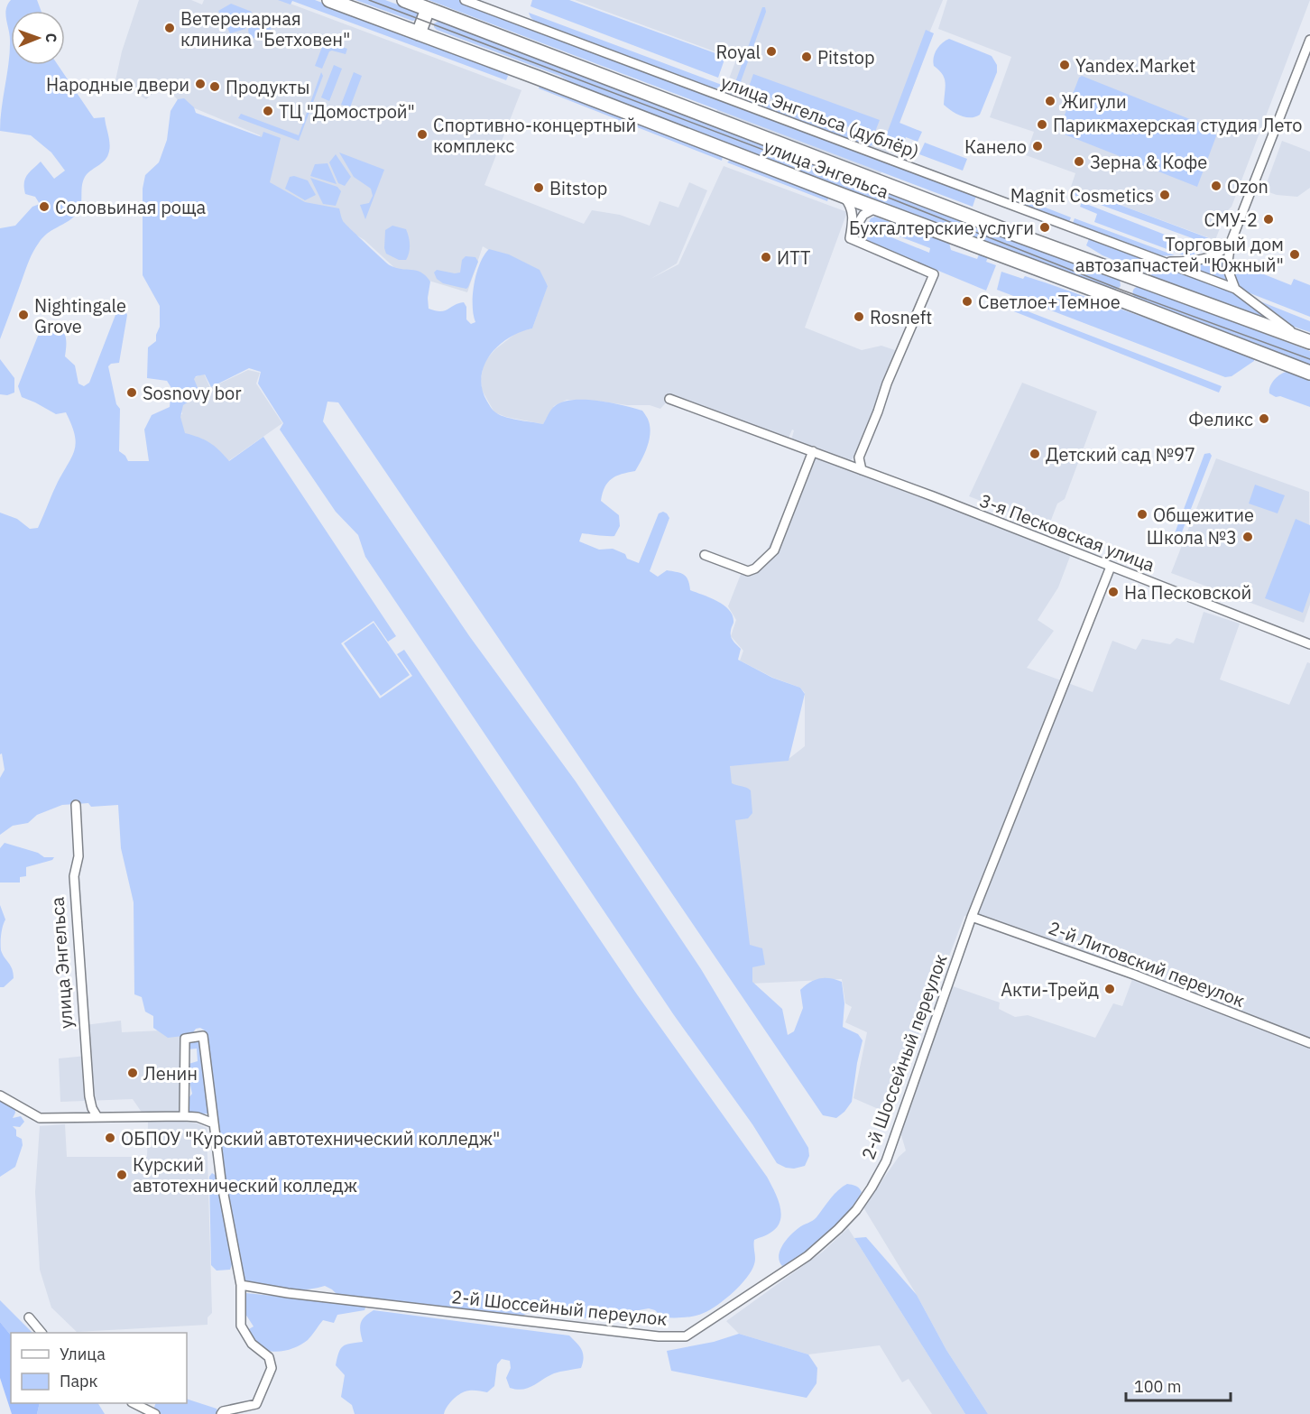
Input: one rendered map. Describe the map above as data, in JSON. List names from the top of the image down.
{
  "streets": {
    "main road": ["улица Энгельса"],
    "street": [
      "улица Энгельса (дублёр)",
      "3-я Песковская улица",
      "2-й Литовский переулок",
      "2-й Шоссейный переулок"
    ]
  },
  "crossings": [
    ["улица Энгельса (дублёр)", "улица Энгельса"],
    ["3-я Песковская улица", "2-й Шоссейный переулок"],
    ["2-й Литовский переулок", "2-й Шоссейный переулок"]
  ],
  "places": [
    "Ветеренарная клиника \"Бетховен\"",
    "Royal",
    "Pitstop",
    "Yandex.Market",
    "Народные двери",
    "Продукты",
    "Жигули",
    "ТЦ \"Домострой\"",
    "Парикмаxерская студия Лето",
    "Спортивно-концертный комплекс",
    "Канело",
    "Зерна & Кофе",
    "Ozon",
    "Bitstop",
    "Magnit Cosmetics",
    "Соловьиная роща",
    "СМУ-2",
    "Бухгалтерские услуги",
    "Торговый дом автозапчастей \"Южный\"",
    "ИТТ",
    "Светлое+Темное",
    "Nightingale Grove",
    "Rosneft",
    "Sosnovy bor",
    "Феликс",
    "Детский сад №97",
    "Общежитие",
    "Школа №3",
    "На Песковской",
    "Акти-Трейд",
    "Ленин",
    "ОБПОУ \"Курский автотехнический колледж\"",
    "Курский автотехнический колледж"
  ],
  "legend": ["Улица", "Парк"],
  "scale_bar": "100 m",
  "north": "right"
}
